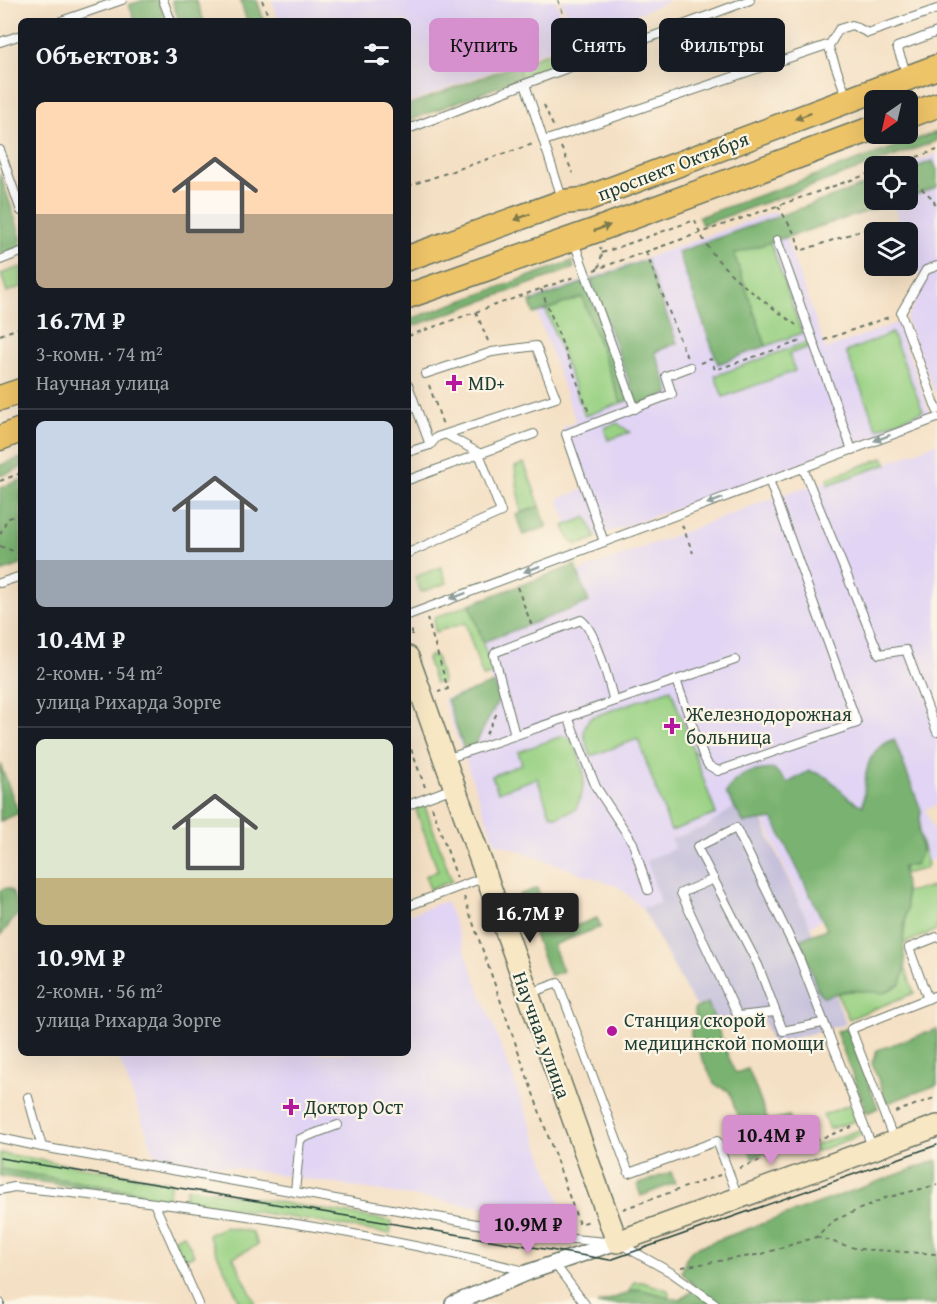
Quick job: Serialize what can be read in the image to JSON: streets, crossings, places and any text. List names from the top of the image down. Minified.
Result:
{"streets":{"main road":["проспект Октября"],"street":["Научная улица"]},"places":{"health":["MD+","Железнодорожная больница","Доктор Ост"],"other":["Станция скорой медицинской помощи"]},"north":"bottom left","page":{"chip":["Купить","Снять","Фильтры"],"heading":"Объектов: 3","list":[{"name":"16.7M ₽","note":"3-комн. · 74 m² · Научная улица"},{"name":"10.4M ₽","note":"2-комн. · 54 m² · улица Рихарда Зорге"},{"name":"10.9M ₽","note":"2-комн. · 56 m² · улица Рихарда Зорге"}],"price":["16.7M ₽","10.4M ₽","10.9M ₽"]}}
